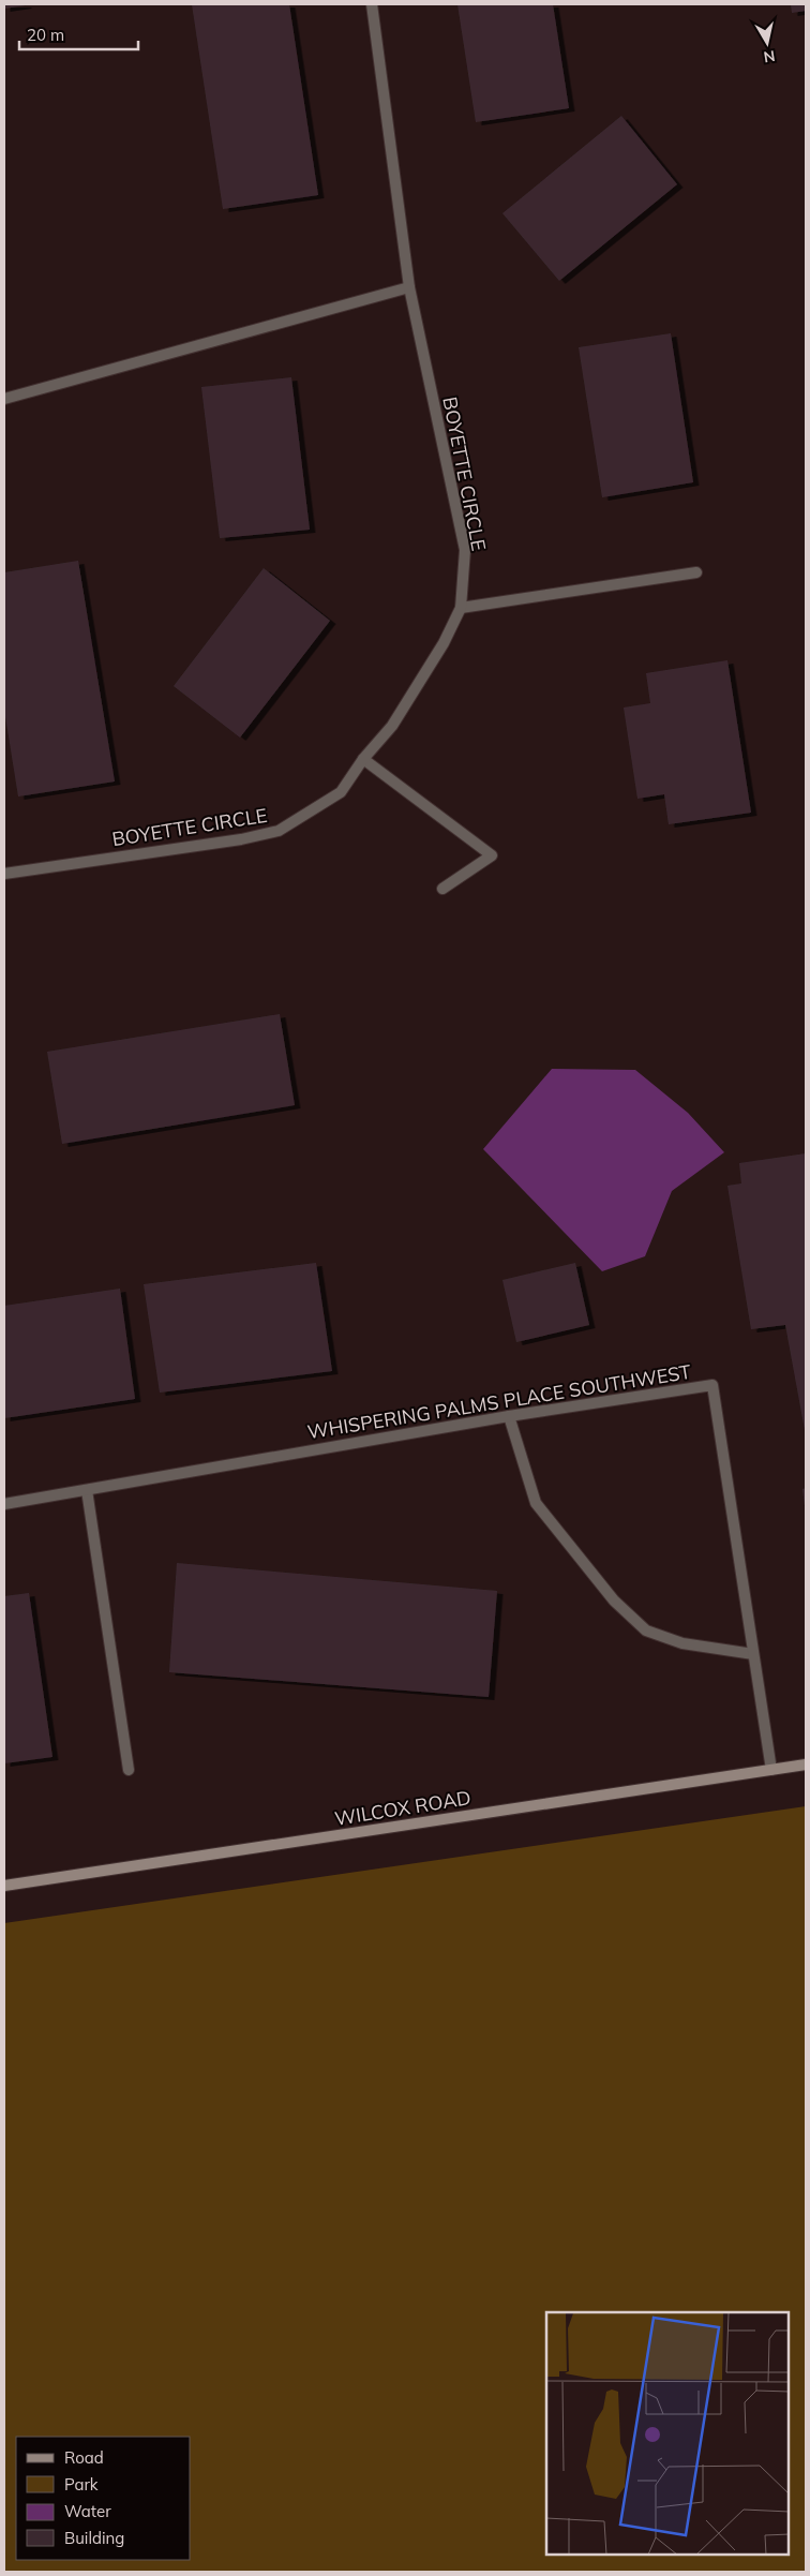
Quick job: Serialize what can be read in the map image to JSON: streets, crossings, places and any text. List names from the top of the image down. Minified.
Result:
{"streets":{"street":["BOYETTE CIRCLE","WHISPERING PALMS PLACE SOUTHWEST","WILCOX ROAD"]},"crossings":[["WHISPERING PALMS PLACE SOUTHWEST","WILCOX ROAD"]],"legend":["Road","Park","Water","Building"],"scale_bar":"20 m","north":"bottom"}
